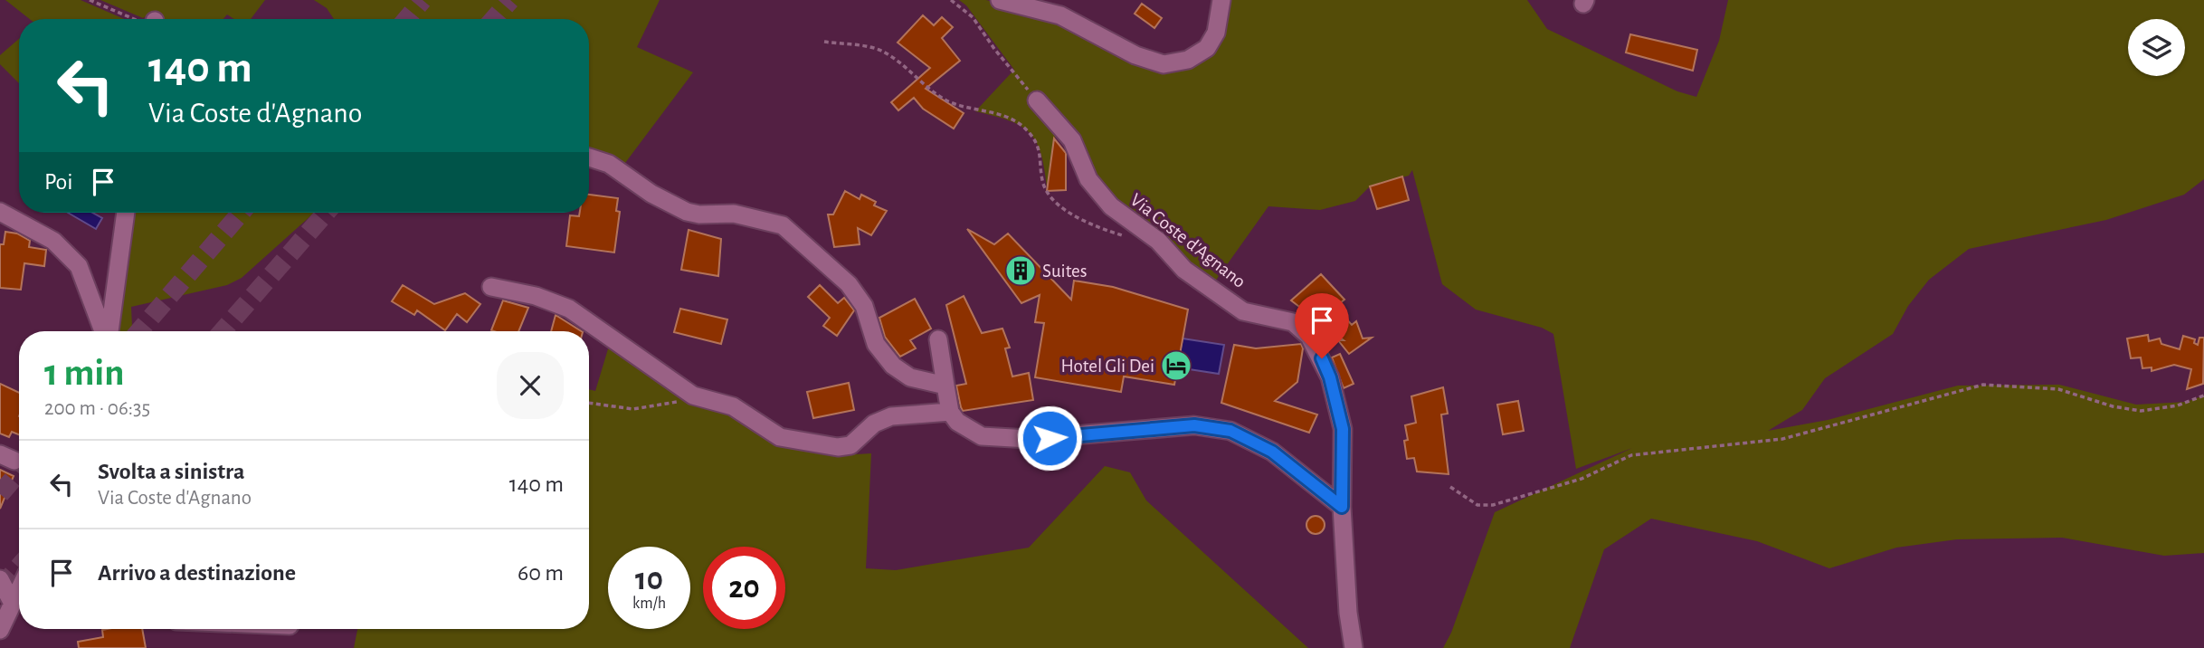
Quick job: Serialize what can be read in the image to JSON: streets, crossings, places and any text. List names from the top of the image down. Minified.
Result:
{"streets":{"street":["Via Coste d'Agnano"]},"places":{"building":["Suites"],"hotel":["Hotel Gli Dei"]},"page":{"turn":["140 m","Via Coste d'Agnano"],"then":"Poi","heading":["1 min","200 m · 06:35"],"list":[{"name":"Svolta a sinistra","note":"Via Coste d'Agnano","value":"140 m"},{"name":"Arrivo a destinazione","value":"60 m"}],"speed":"10 km/h","limit":"20"}}
